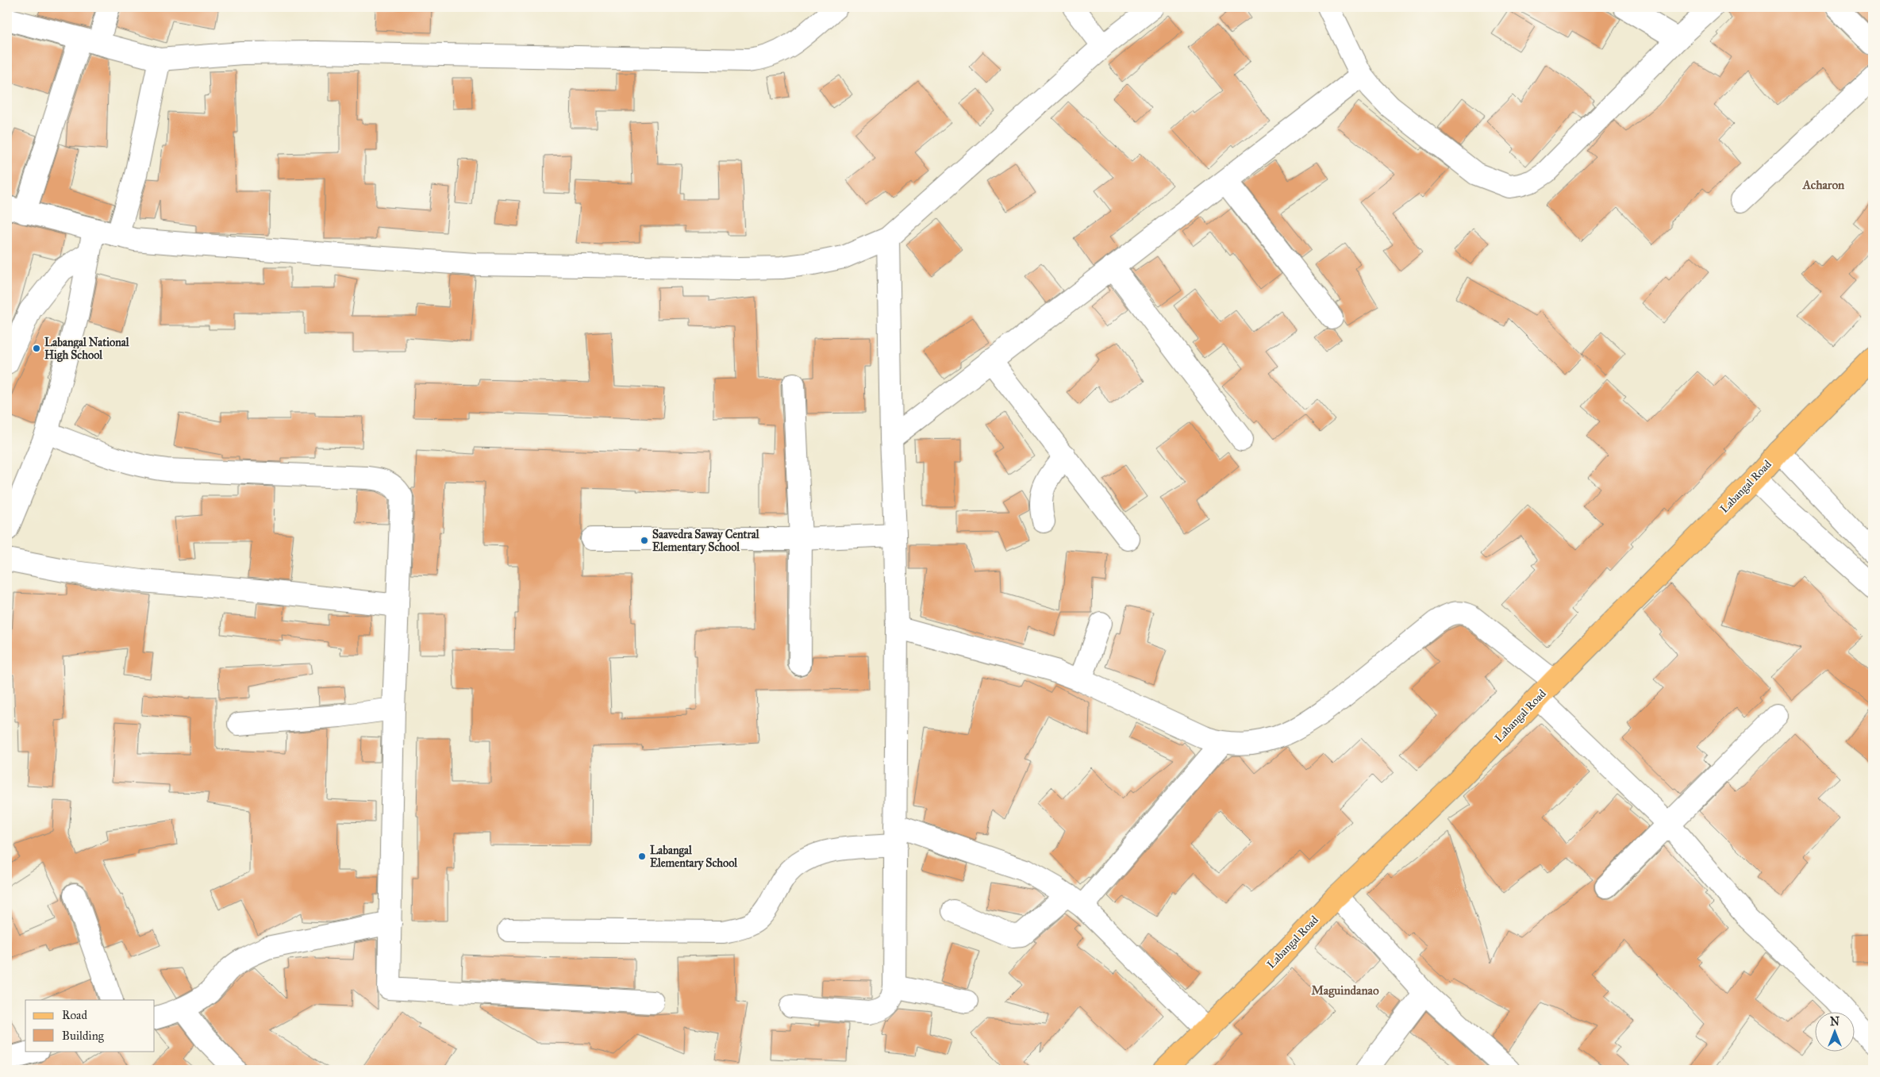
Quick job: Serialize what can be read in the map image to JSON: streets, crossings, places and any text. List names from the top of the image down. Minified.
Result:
{"streets":{"main road":["Labangal Road"]},"districts":["Acharon","Maguindanao"],"places":["Labangal National High School","Saavedra Saway Central Elementary School","Labangal Elementary School"],"legend":["Road","Building"],"north":"top"}
